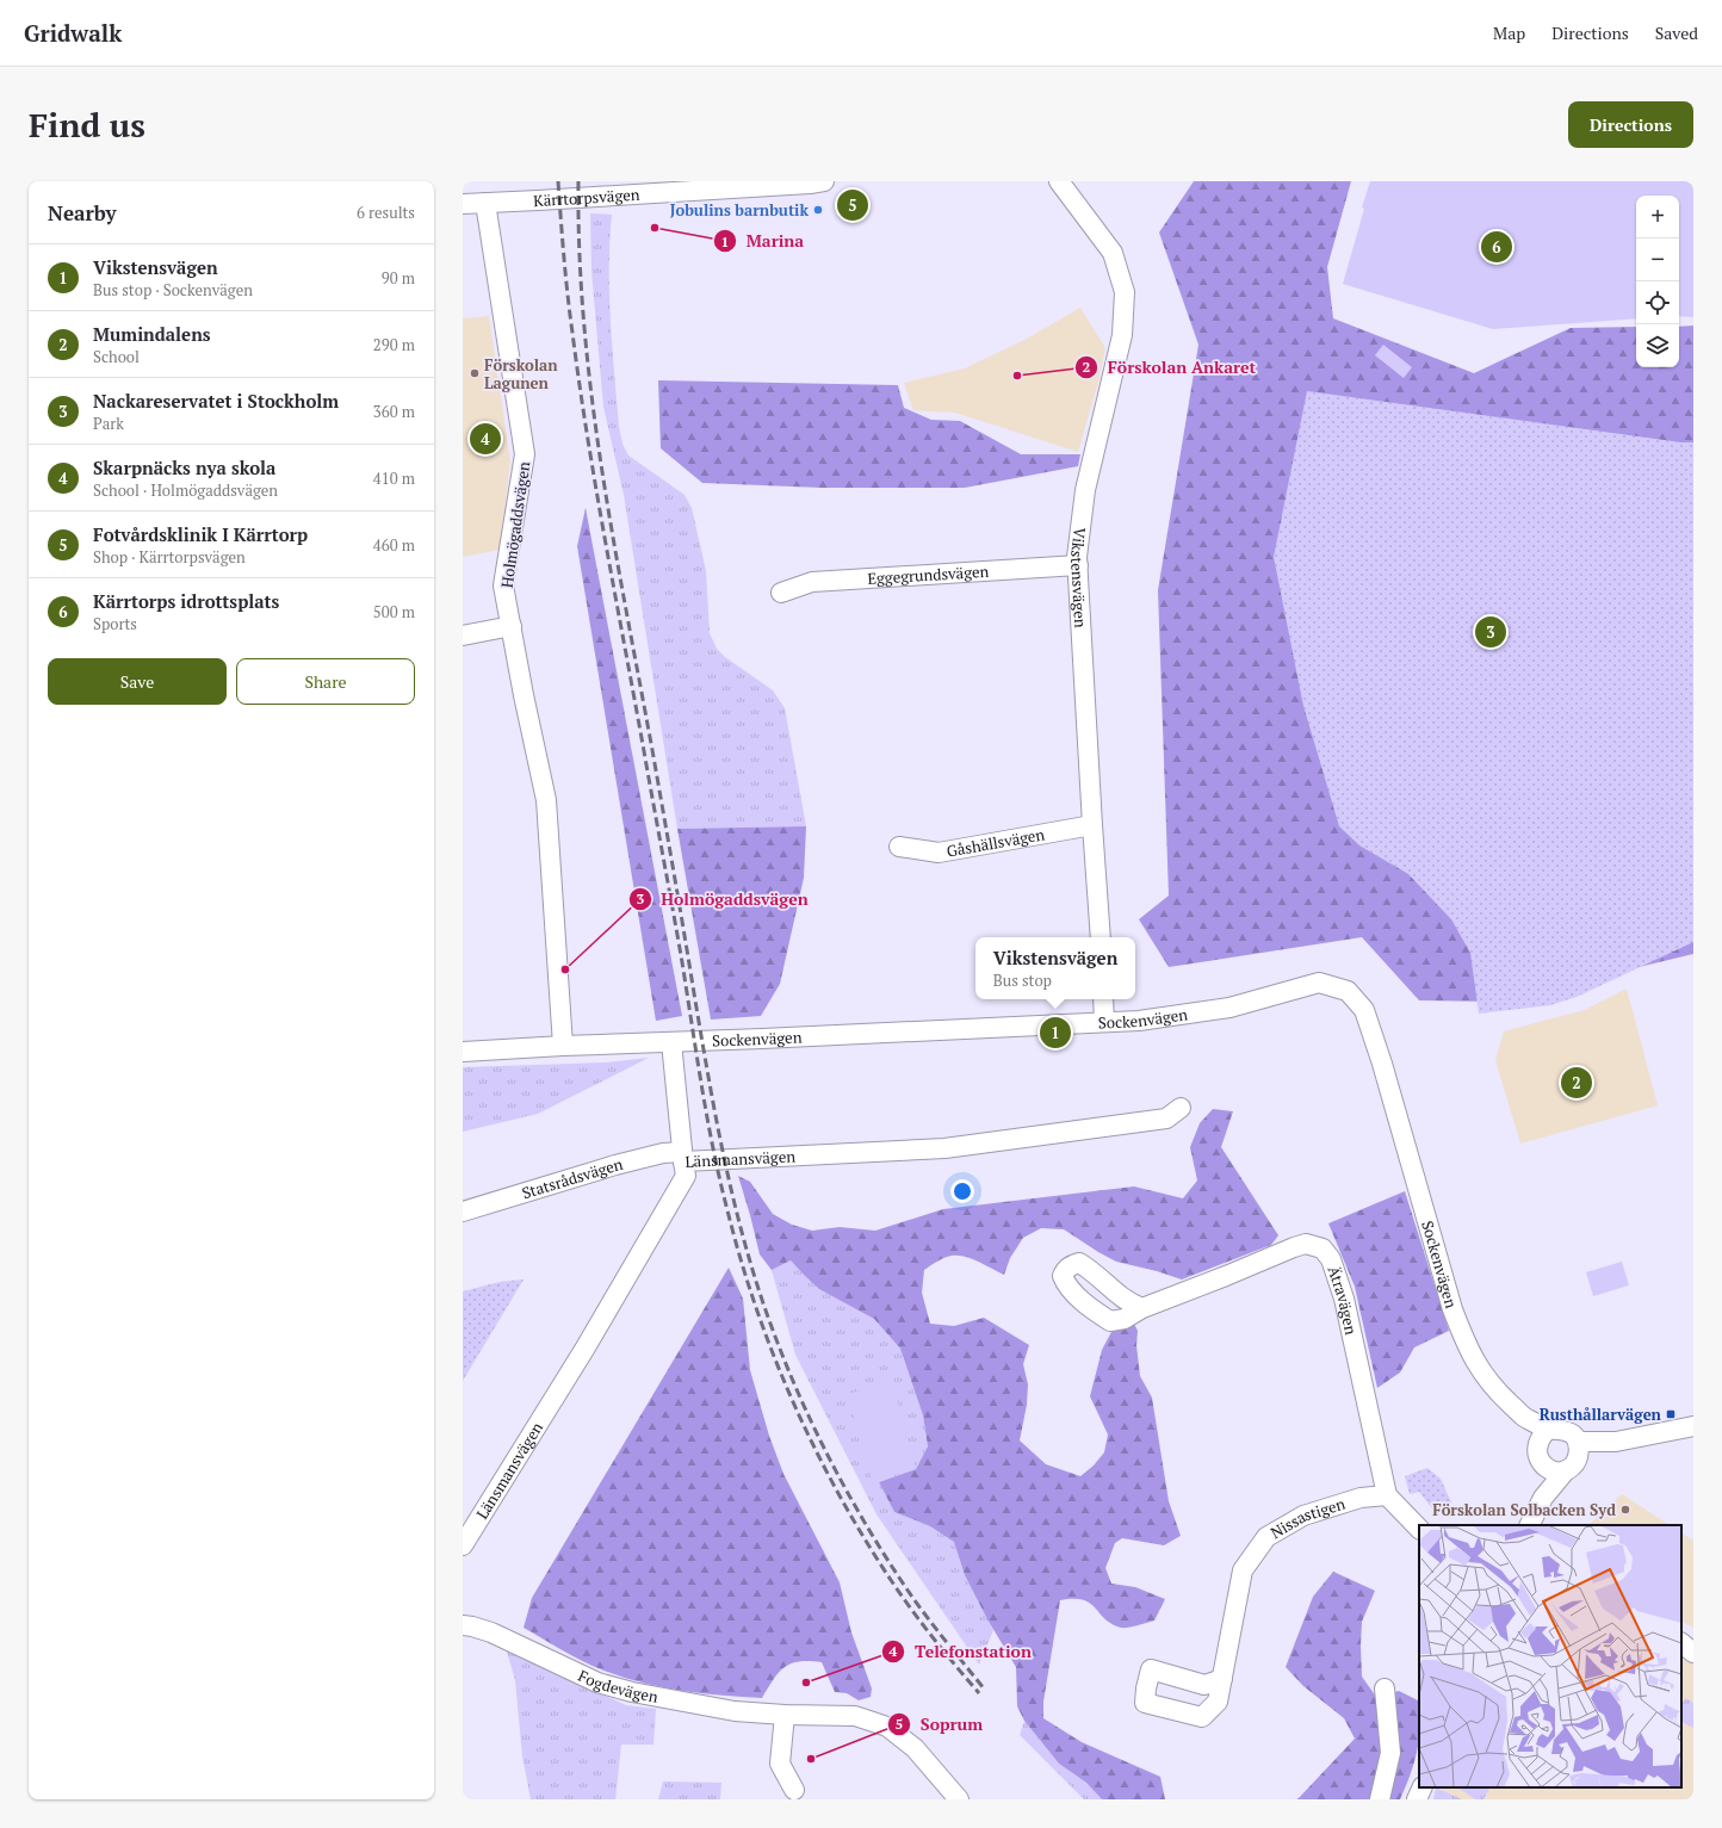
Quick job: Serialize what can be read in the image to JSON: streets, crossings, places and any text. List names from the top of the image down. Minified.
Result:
{"streets":{"street":["Kärrtorpsvägen","Holmögaddsvägen","Eggegrundsvägen","Vikstensvägen","Gåshällsvägen","Sockenvägen","Länsmansvägen","Statsrådsvägen","Ätravägen","Nissastigen","Fogdevägen"]},"crossings":[["Kärrtorpsvägen","Holmögaddsvägen"],["Holmögaddsvägen","Sockenvägen"],["Eggegrundsvägen","Vikstensvägen"],["Vikstensvägen","Gåshällsvägen"],["Länsmansvägen","Statsrådsvägen"],["Ätravägen","Nissastigen"]],"places":{"other":["Jobulins barnbutik","Marina","Förskolan Lagunen","Förskolan Ankaret","Holmögaddsvägen","Förskolan Solbacken Syd","Telefonstation","Soprum"],"transit":["Rusthållarvägen"]},"page":{"header":"Gridwalk","nav":["Map","Directions","Saved"],"buttons":["Directions",["Save","Share"]],"title":"Find us","heading":["Nearby","6 results"],"pins":["5","6","4","3","1","2"],"map_buttons":["+","−"],"list":[{"mark":"1","name":"Vikstensvägen","note":"Bus stop · Sockenvägen","value":"90 m"},{"mark":"2","name":"Mumindalens","note":"School","value":"290 m"},{"mark":"3","name":"Nackareservatet i Stockholm","note":"Park","value":"360 m"},{"mark":"4","name":"Skarpnäcks nya skola","note":"School · Holmögaddsvägen","value":"410 m"},{"mark":"5","name":"Fotvårdsklinik I Kärrtorp","note":"Shop · Kärrtorpsvägen","value":"460 m"},{"mark":"6","name":"Kärrtorps idrottsplats","note":"Sports","value":"500 m"}],"popup":["Vikstensvägen","Bus stop"]}}
